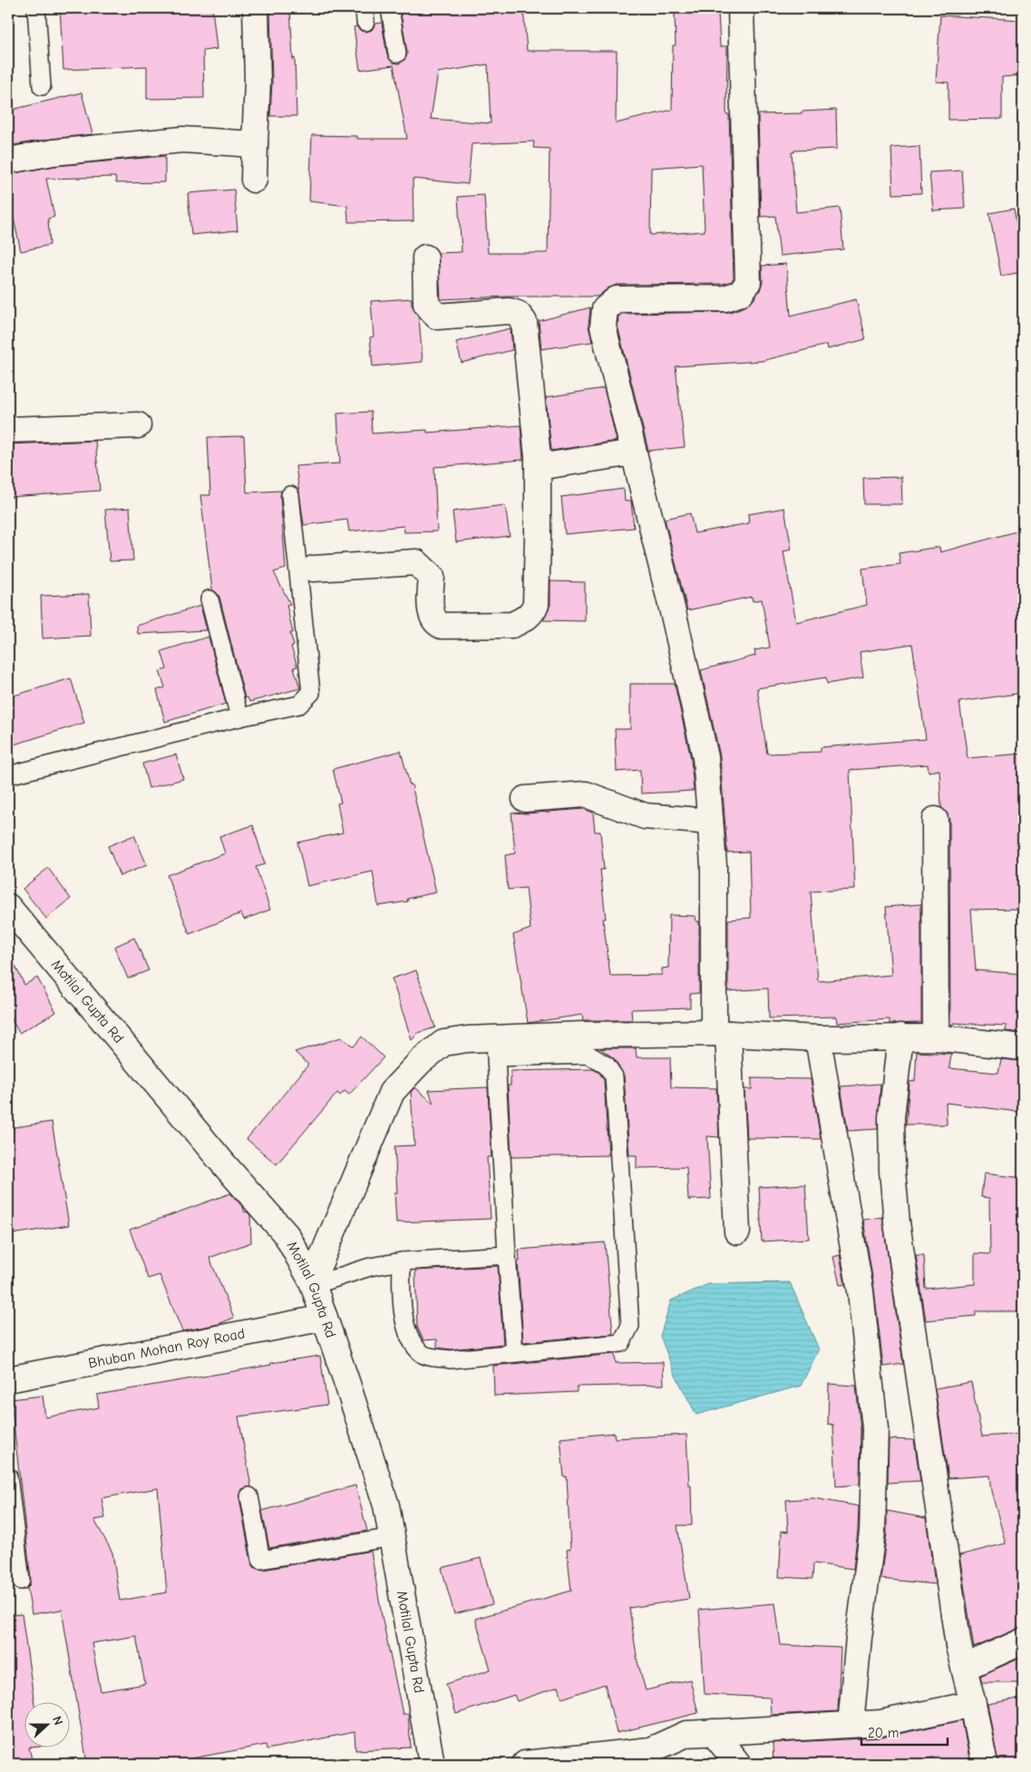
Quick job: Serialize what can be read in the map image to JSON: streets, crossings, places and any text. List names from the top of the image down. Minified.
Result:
{"streets":{"street":["Motilal Gupta Rd","Bhuban Mohan Roy Road"]},"crossings":[["Motilal Gupta Rd","Bhuban Mohan Roy Road"]],"scale_bar":"20 m","north":"right"}
